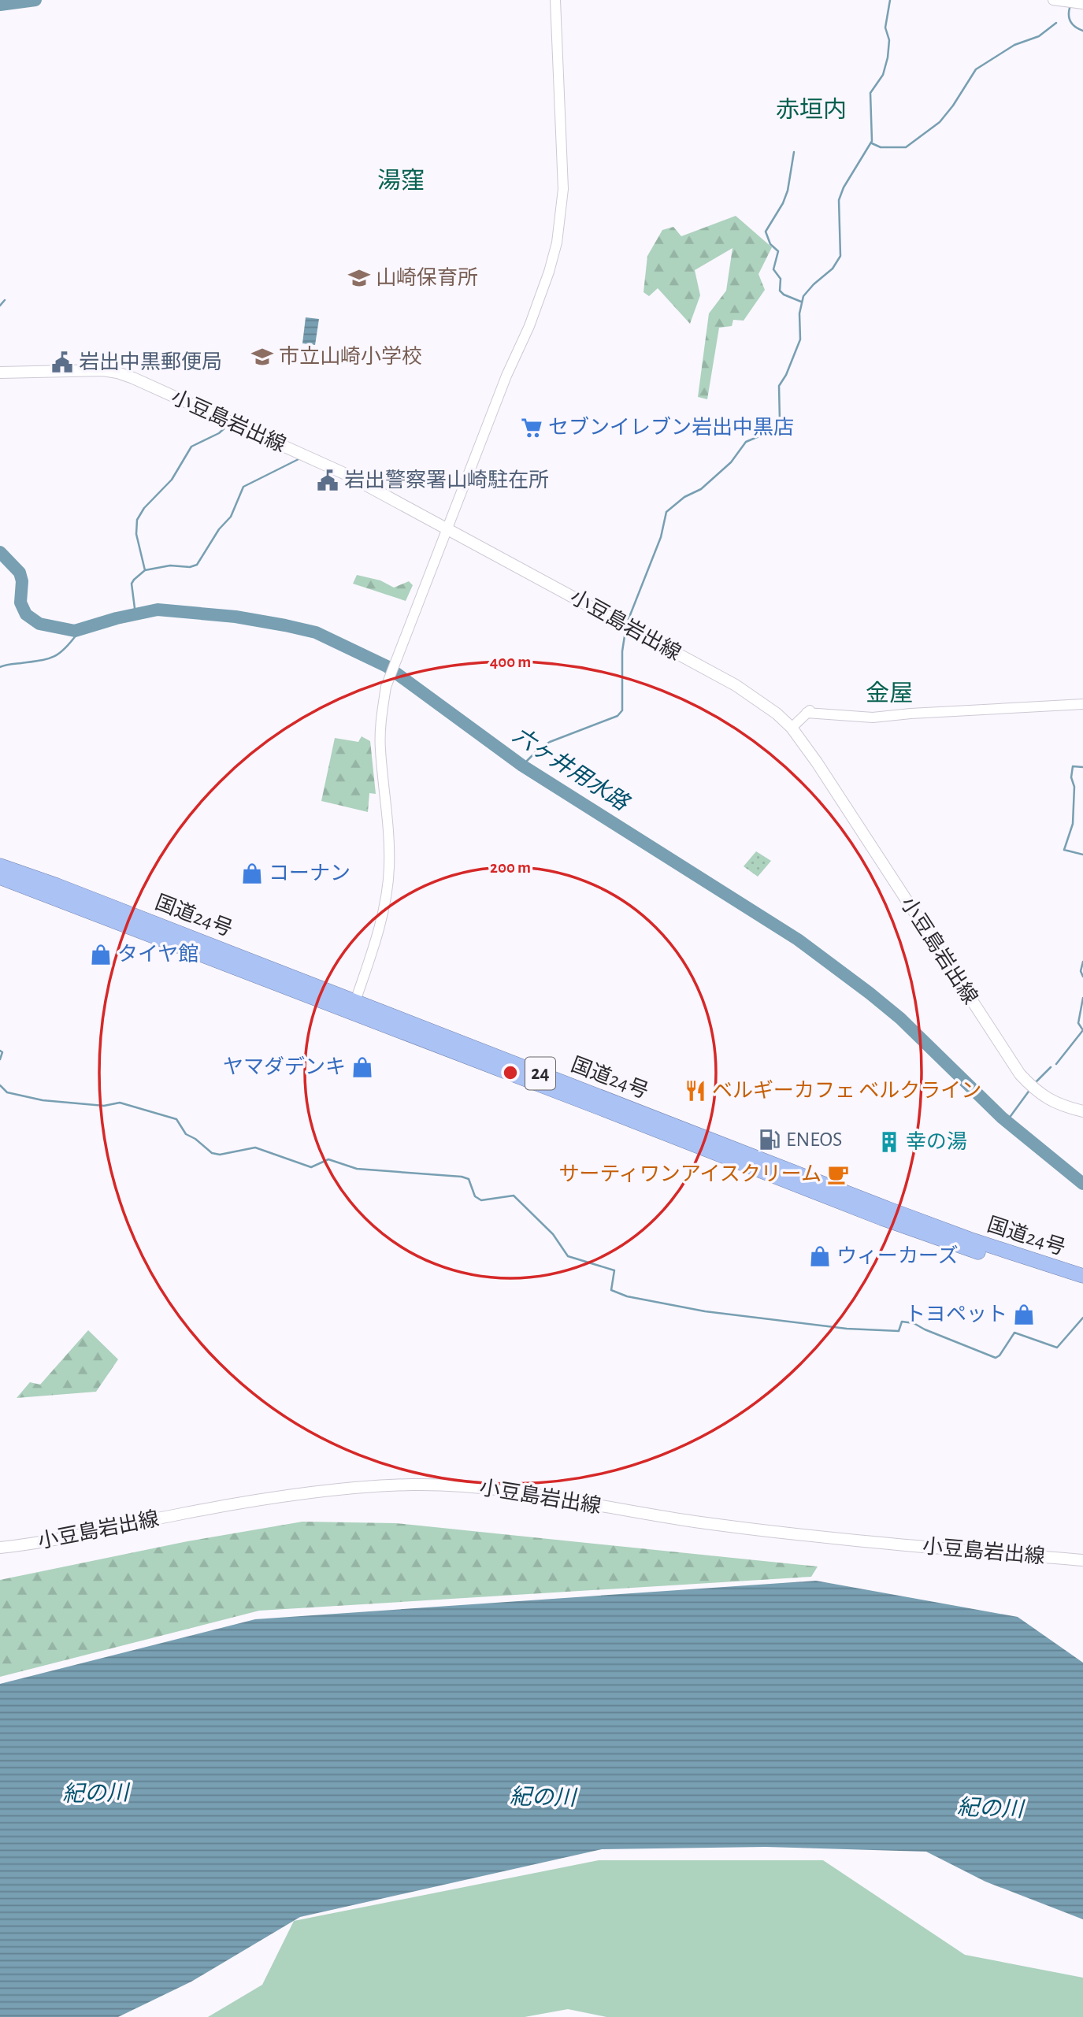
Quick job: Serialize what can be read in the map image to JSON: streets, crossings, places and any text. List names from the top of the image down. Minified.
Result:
{"streets":{"highway":["国道24号","24"],"main road":["小豆島岩出線"]},"districts":["赤垣内","湯窪","金屋"],"water":["六ヶ井用水路","紀の川"],"places":{"school or university":["山崎保育所","市立山崎小学校"],"public building":["岩出中黒郵便局","岩出警察署山崎駐在所"],"supermarket":["セブンイレブン岩出中黒店"],"shop":["コーナン","タイヤ館","ヤマダデンキ","ウィーカーズ","トヨペット"],"restaurant":["ベルギーカフェ ベルクライン"],"fuel station":["ENEOS"],"building":["幸の湯"],"cafe":["サーティワンアイスクリーム"]},"rings":["400 m","200 m"]}
